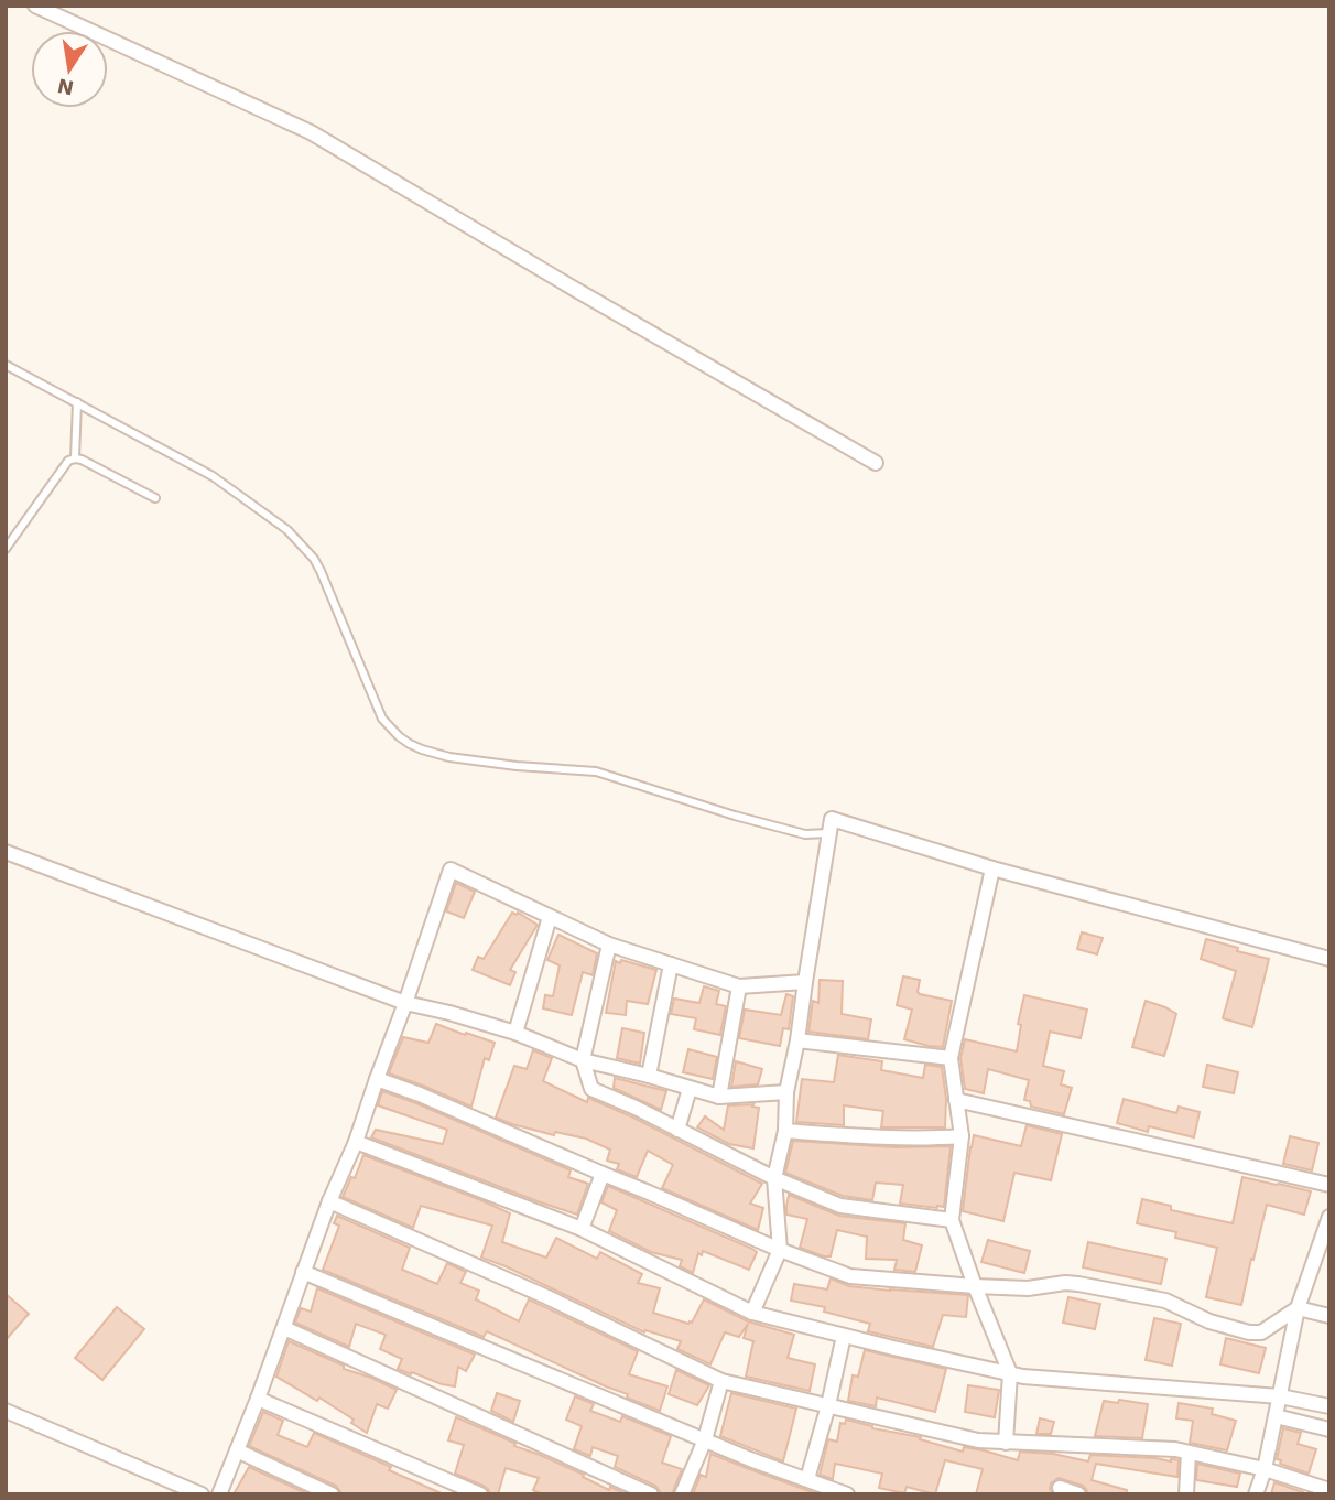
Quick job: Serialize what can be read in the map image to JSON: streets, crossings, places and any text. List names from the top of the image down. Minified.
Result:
{"north":"bottom"}
